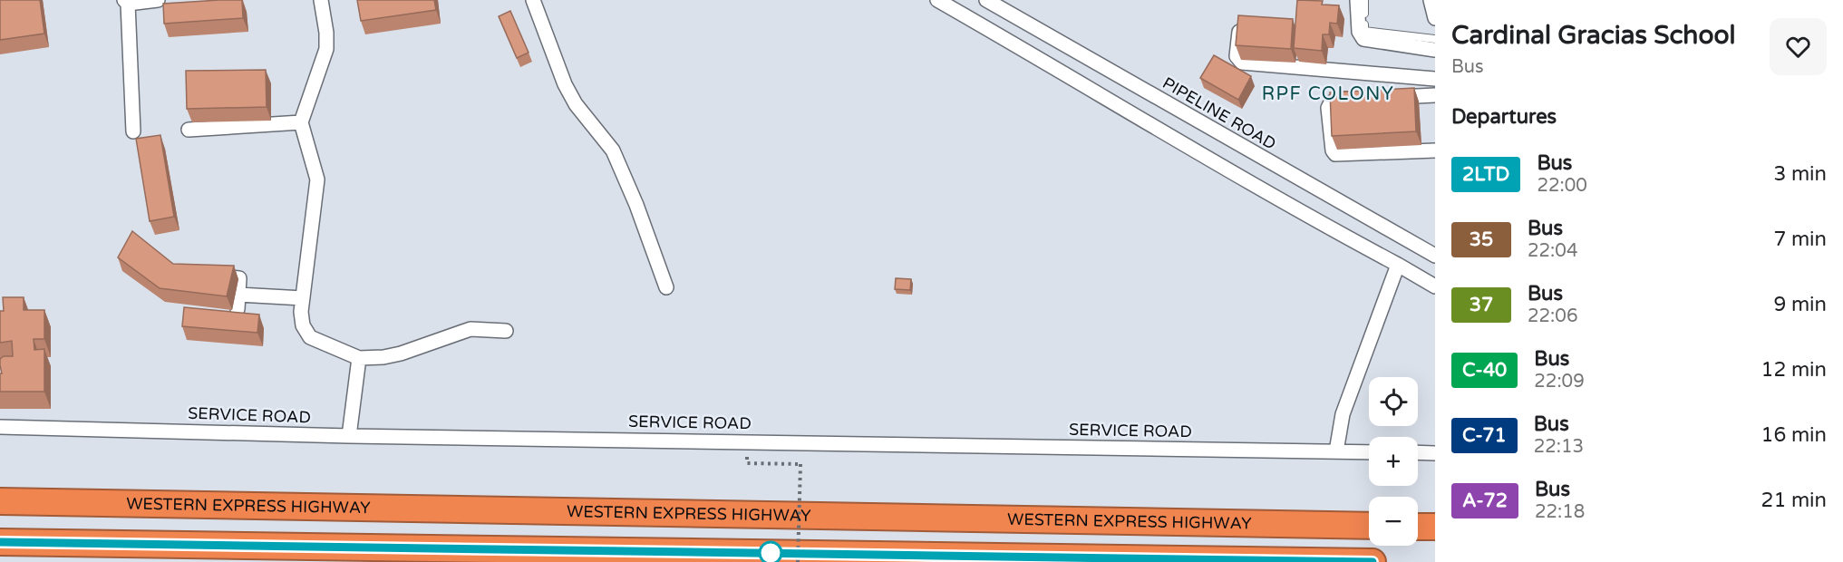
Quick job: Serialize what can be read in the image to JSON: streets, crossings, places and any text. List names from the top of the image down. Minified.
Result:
{"streets":{"highway":["WESTERN EXPRESS HIGHWAY"],"street":["PIPELINE ROAD","SERVICE ROAD"]},"districts":["RPF COLONY"],"lines":["bus line 2LTD"],"page":{"heading":[["Cardinal Gracias School","Bus"],"Departures"],"list":[{"mark":"2LTD","name":"Bus","note":"22:00","value":"3 min"},{"mark":"35","name":"Bus","note":"22:04","value":"7 min"},{"mark":"37","name":"Bus","note":"22:06","value":"9 min"},{"mark":"C-40","name":"Bus","note":"22:09","value":"12 min"},{"mark":"C-71","name":"Bus","note":"22:13","value":"16 min"},{"mark":"A-72","name":"Bus","note":"22:18","value":"21 min"}],"map_buttons":["+","−"]}}
